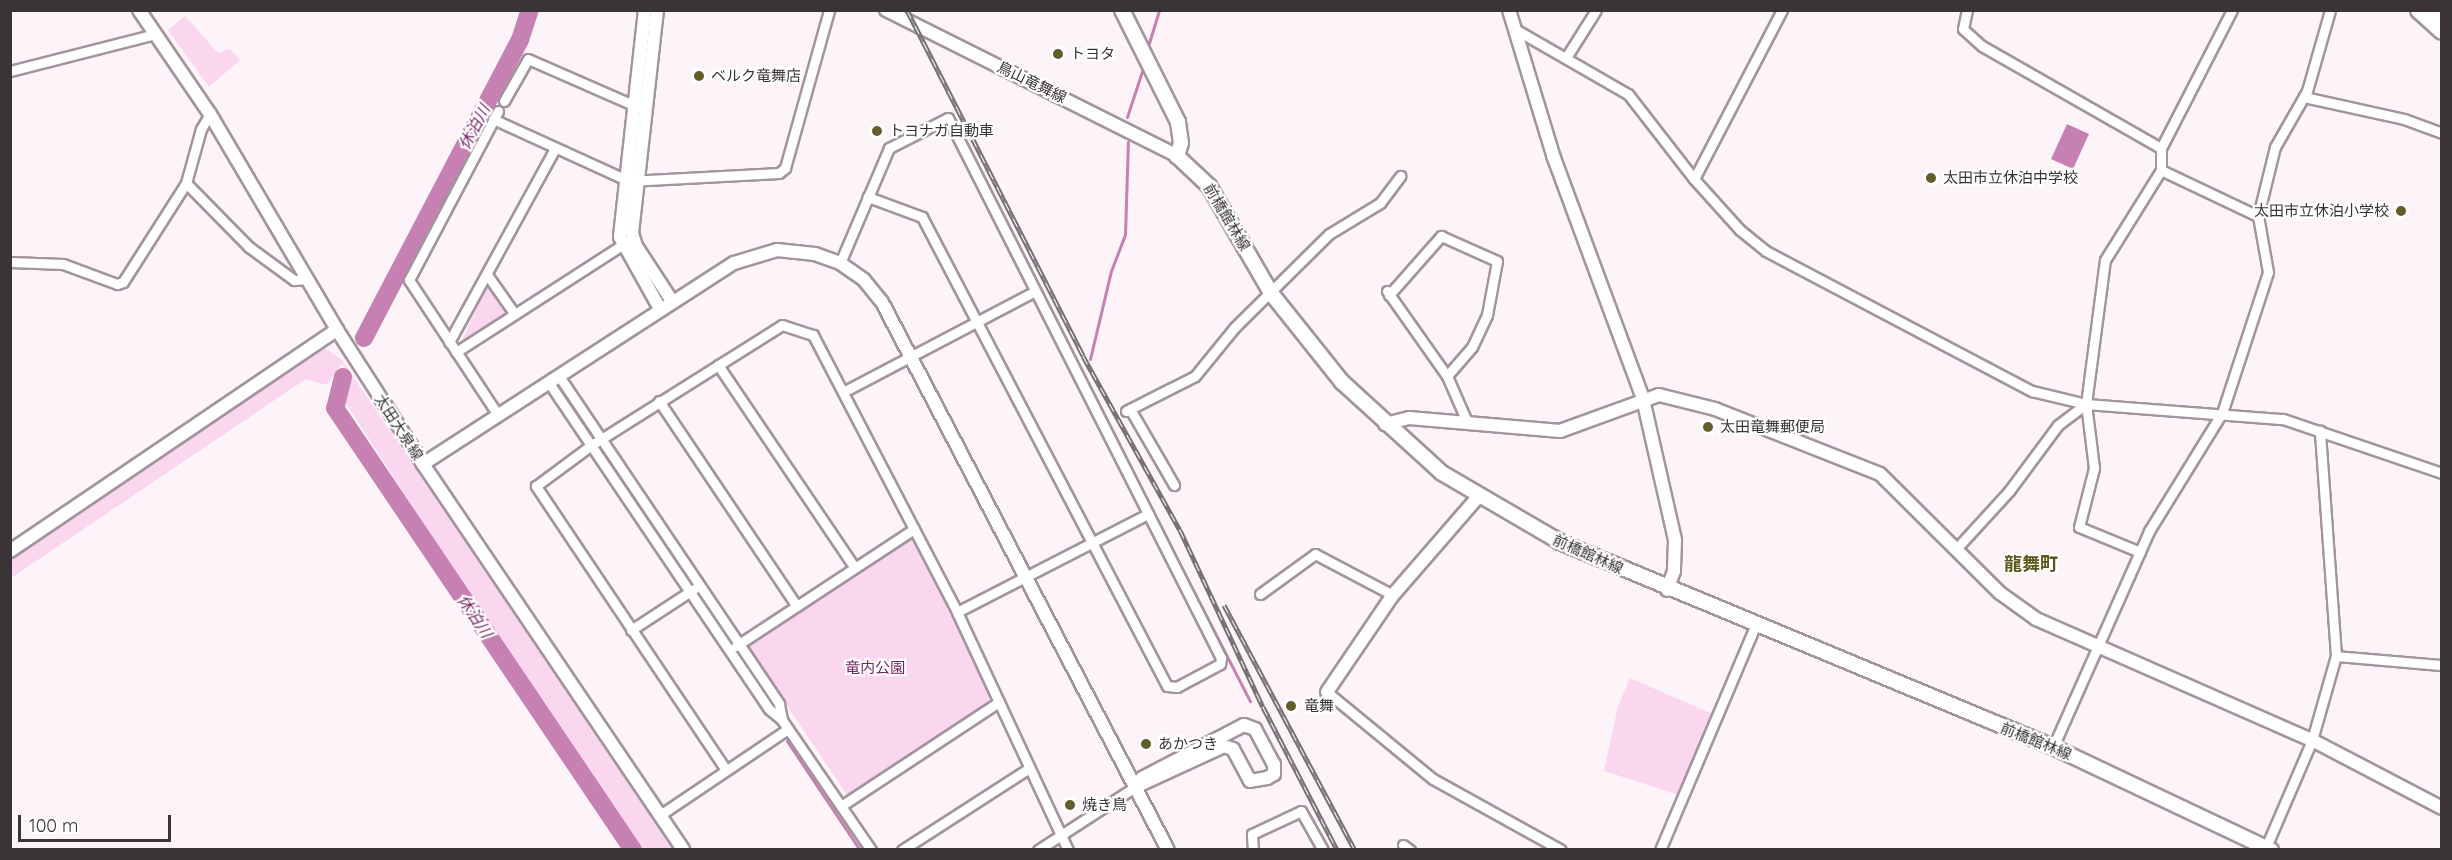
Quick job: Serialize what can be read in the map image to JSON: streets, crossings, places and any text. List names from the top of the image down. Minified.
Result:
{"streets":{"main road":["前橋館林線"],"street":["鳥山竜舞線","太田大泉線"]},"crossings":[["鳥山竜舞線","前橋館林線"]],"districts":["龍舞町"],"water":["休泊川"],"parks":["竜内公園"],"places":["トヨタ","ベルク竜舞店","トヨナガ自動車","太田市立休泊中学校","太田市立休泊小学校","太田竜舞郵便局","竜舞","あかつき","焼き鳥"],"scale_bar":"100 m"}
